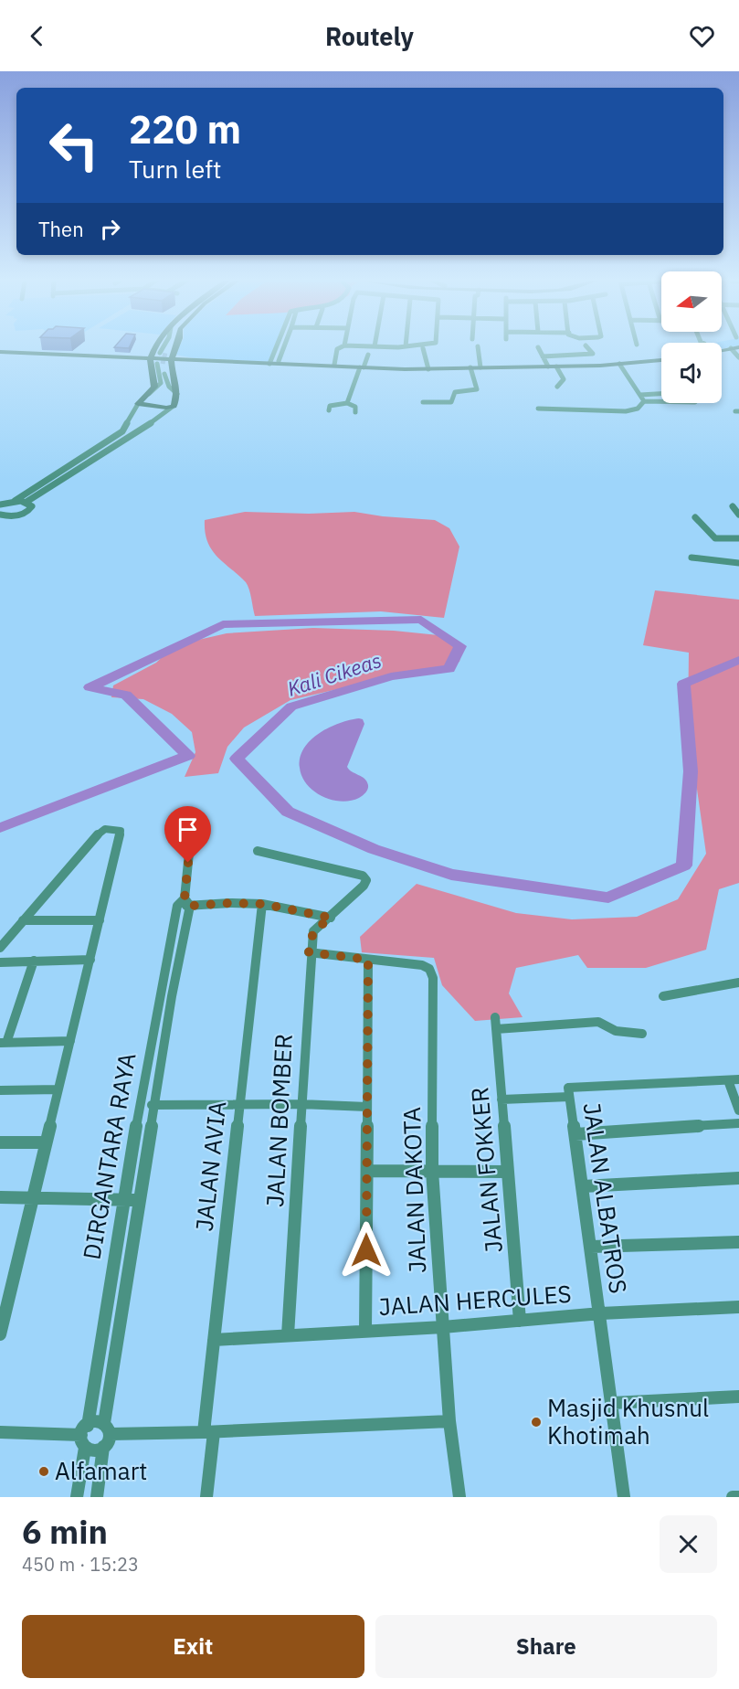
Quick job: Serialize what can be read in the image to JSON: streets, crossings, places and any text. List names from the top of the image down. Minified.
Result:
{"streets":{"street":["JALAN BOMBER","DIRGANTARA RAYA","JALAN AVIA","JALAN FOKKER","JALAN DAKOTA","JALAN ALBATROS","JALAN HERCULES"]},"crossings":[["JALAN BOMBER","JALAN HERCULES"],["JALAN AVIA","JALAN HERCULES"],["JALAN FOKKER","JALAN HERCULES"],["JALAN DAKOTA","JALAN HERCULES"],["JALAN ALBATROS","JALAN HERCULES"]],"water":["Kali Cikeas"],"places":["Masjid Khusnul Khotimah","Alfamart"],"north":"left","page":{"header":"Routely","turn":["220 m","Turn left"],"then":"Then","heading":["6 min","450 m · 15:23"],"buttons":["Exit","Share"]}}
